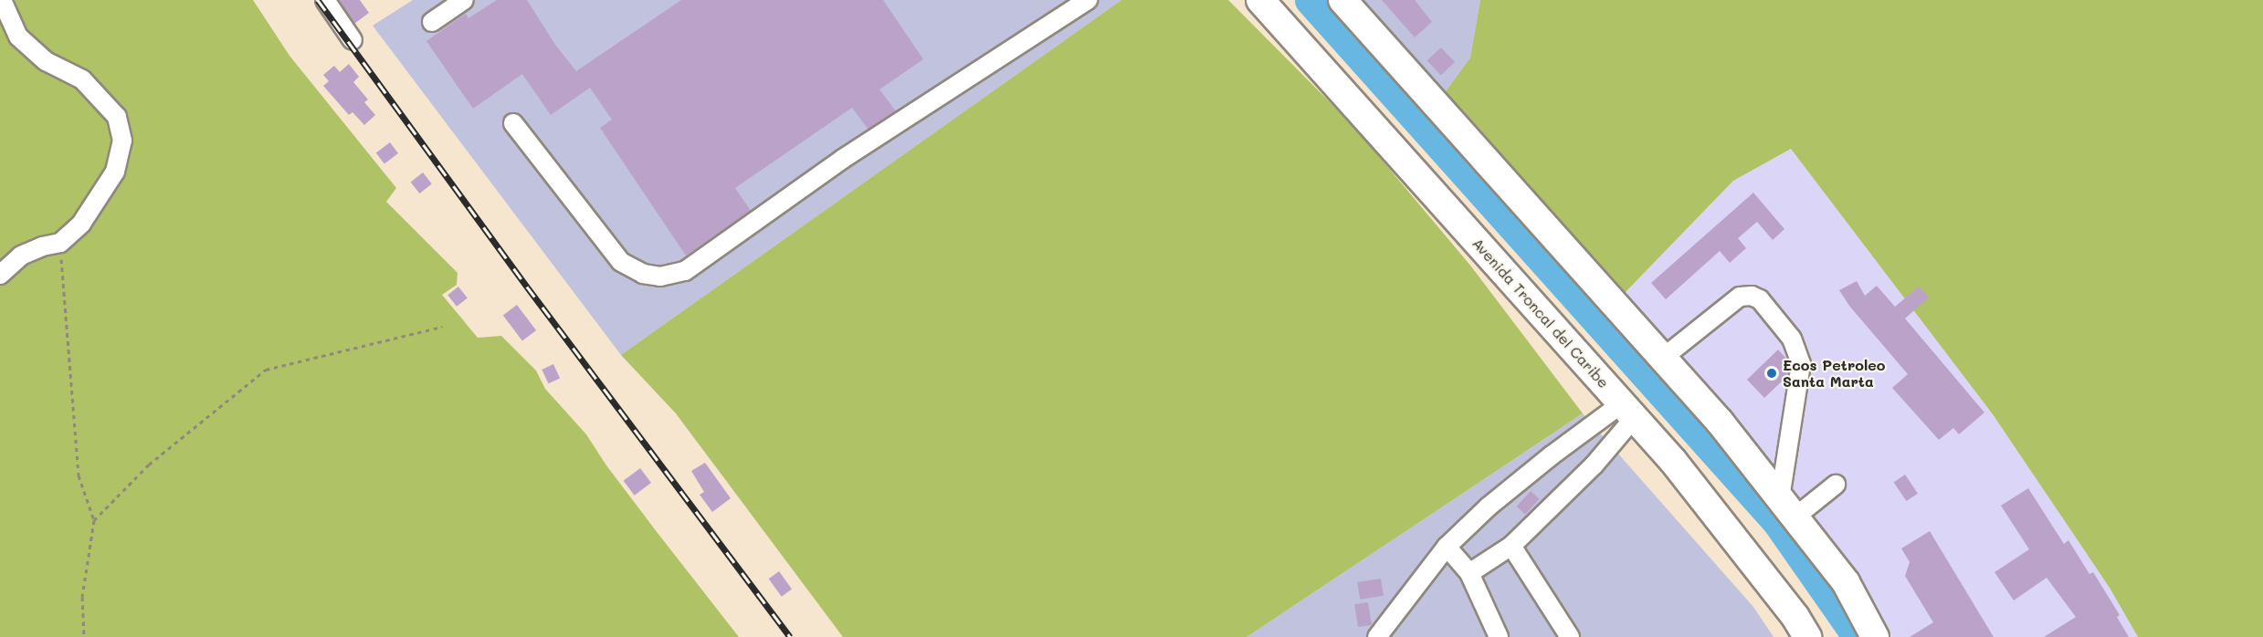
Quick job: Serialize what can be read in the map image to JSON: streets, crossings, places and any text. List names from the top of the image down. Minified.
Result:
{"streets":{"highway":["Avenida Troncal del Caribe"]},"places":["Ecos Petroleo Santa Marta"]}
